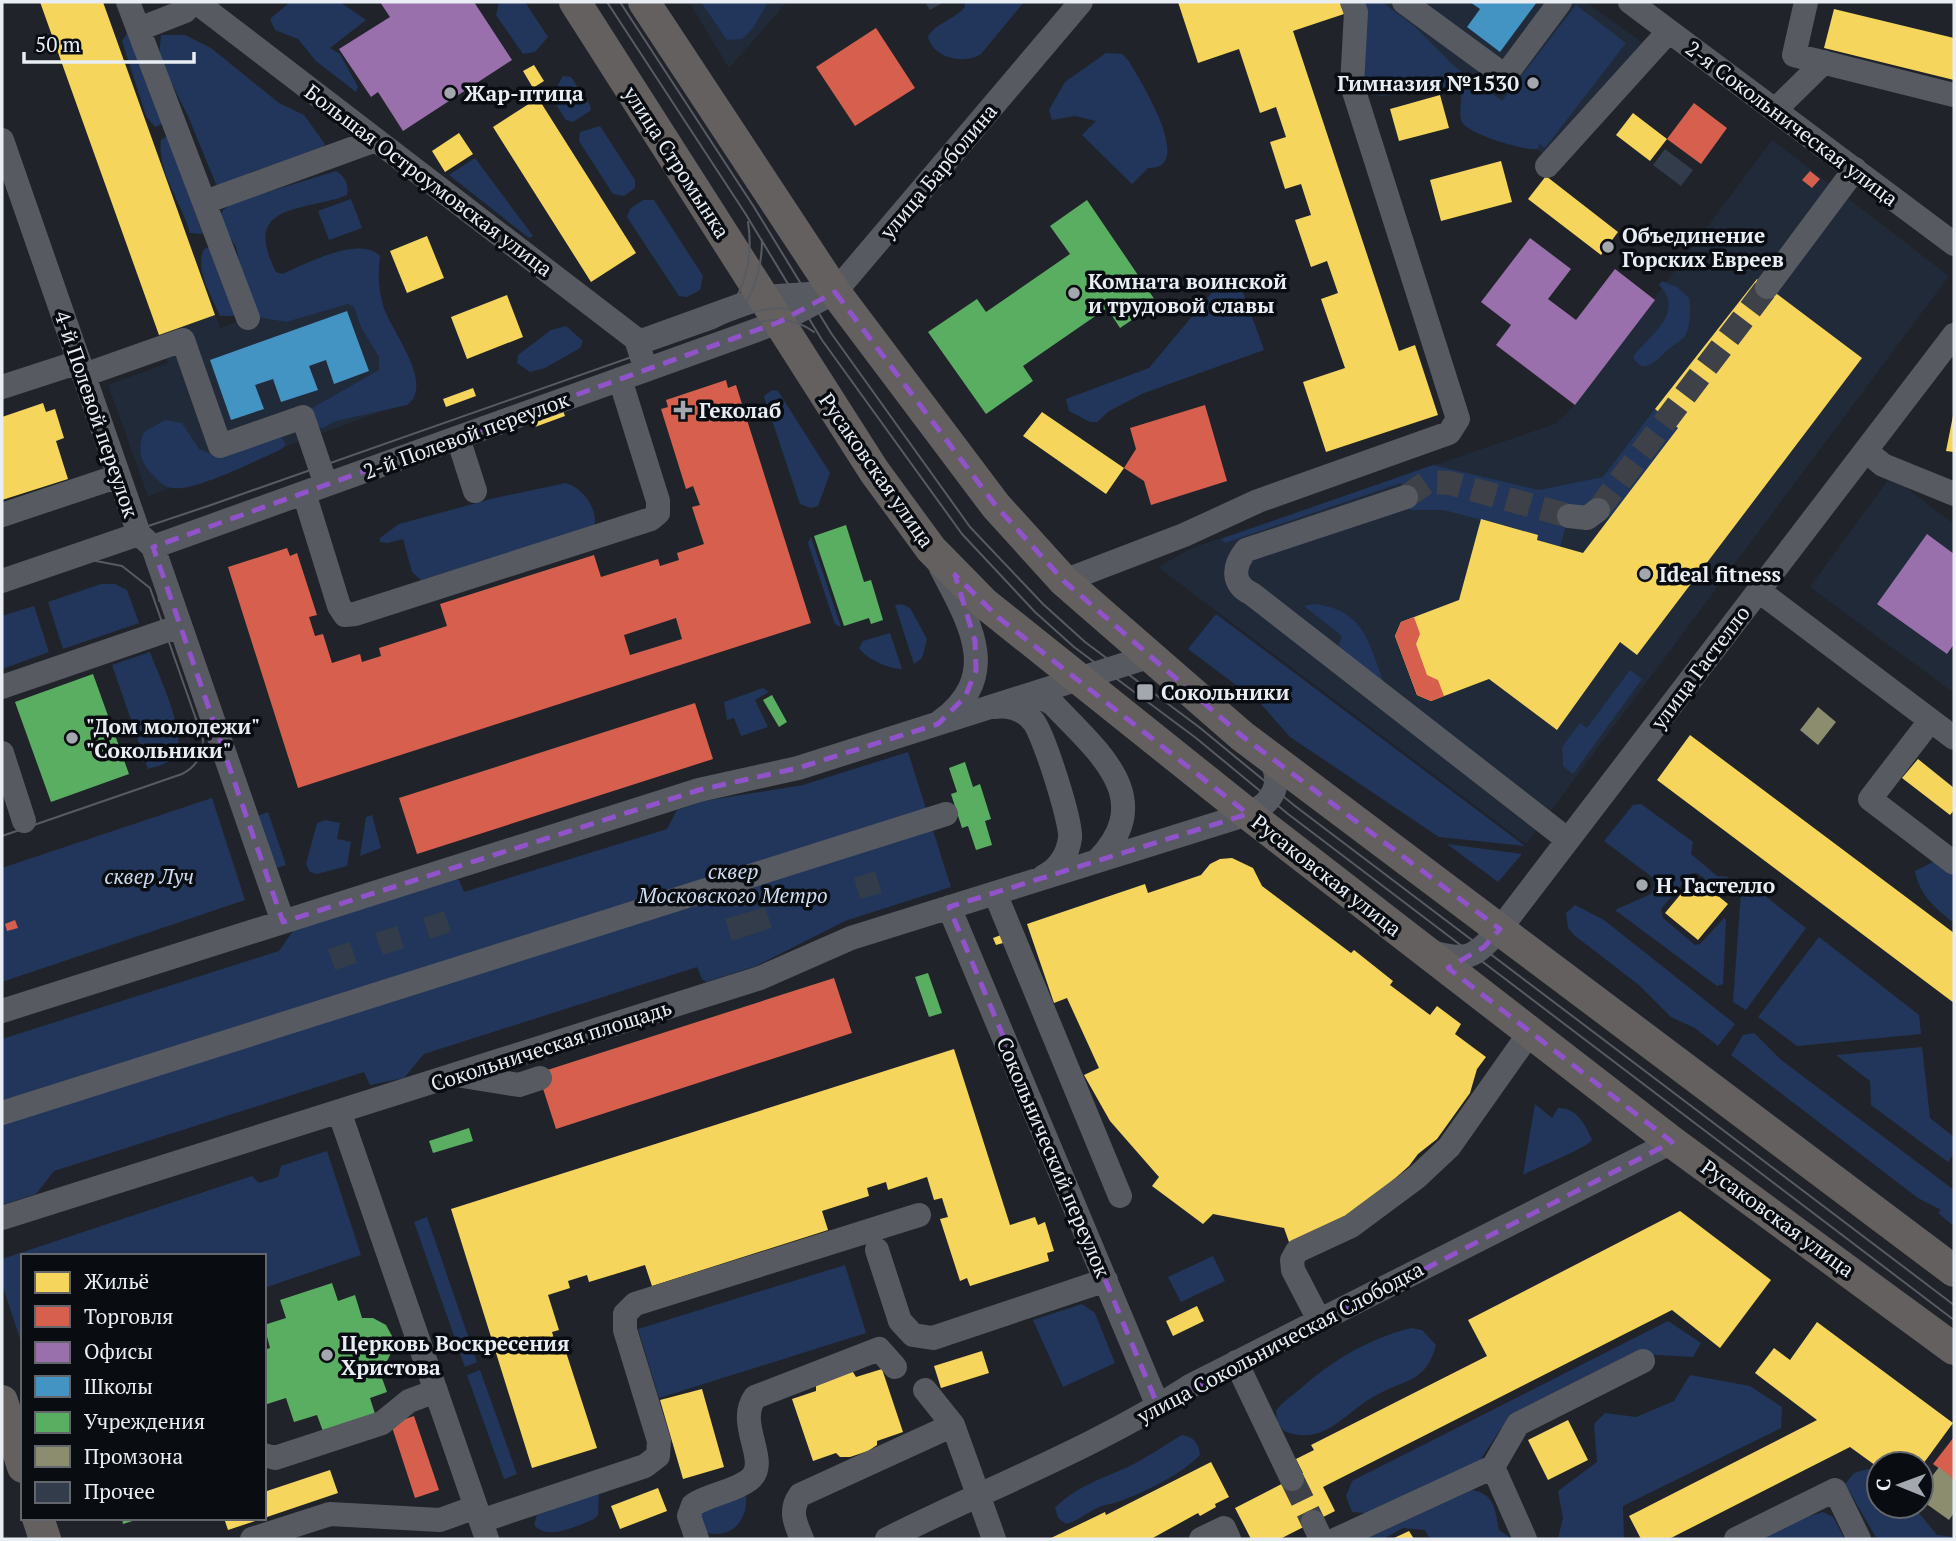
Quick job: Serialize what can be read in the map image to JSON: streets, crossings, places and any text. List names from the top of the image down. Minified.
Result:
{"streets":{"main road":["улица Стромынка","Русаковская улица"],"street":["2-я Сокольническая улица","улица Барболина","Большая Остроумовская улица","4-й Полевой переулок","2-й Полевой переулок","улица Гастелло","Сокольническая площадь","Сокольнический переулок","улица Сокольническая Слободка"]},"crossings":[["улица Стромынка","2-й Полевой переулок"],["улица Стромынка","Русаковская улица"],["4-й Полевой переулок","2-й Полевой переулок"],["2-й Полевой переулок","Русаковская улица"],["Русаковская улица","улица Гастелло"],["Русаковская улица","Сокольническая площадь"],["Русаковская улица","улица Сокольническая Слободка"],["Сокольническая площадь","Сокольнический переулок"],["Сокольнический переулок","улица Сокольническая Слободка"]],"parks":["сквер Московского Метро","сквер Луч"],"places":{"other":["Гимназия №1530","Жар-птица","Объединение Горских Евреев","Комната воинской и трудовой славы","Ideal fitness","\"Дом молодежи\" \"Сокольники\"","Н. Гастелло","Церковь Воскресения Христова"],"health":["Геколаб"],"transit":["Сокольники"]},"legend":["Жильё","Торговля","Офисы","Школы","Учреждения","Промзона","Прочее"],"scale_bar":"50 m","north":"left"}
